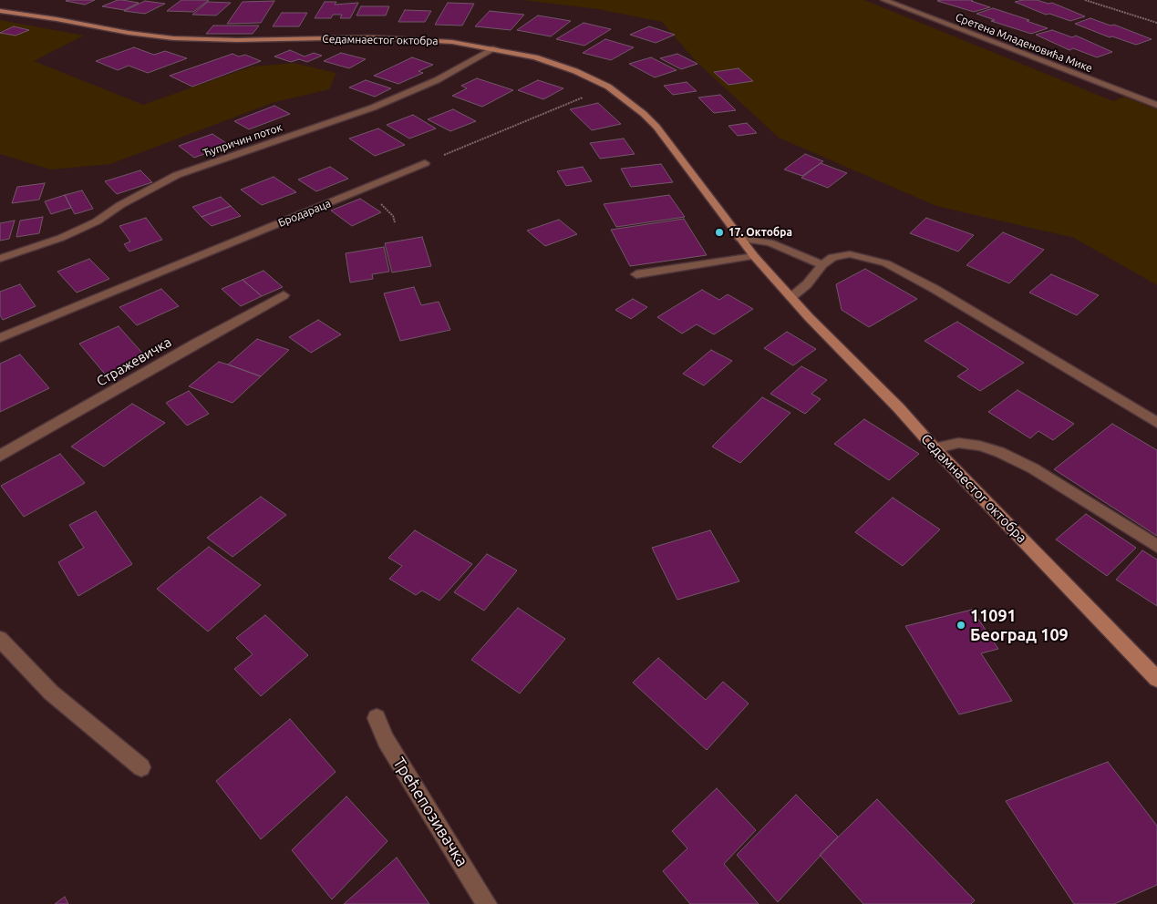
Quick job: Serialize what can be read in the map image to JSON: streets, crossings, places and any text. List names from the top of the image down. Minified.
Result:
{"streets":{"street":["Седамнаестог октобра","Сретена Младеновића Мике","Ћупричин поток","Бродараца","Стражевичка","Трећепозивачка"]},"crossings":[["Седамнаестог октобра","Ћупричин поток"]],"places":["17. Октобра","11091 Београд 109"]}
